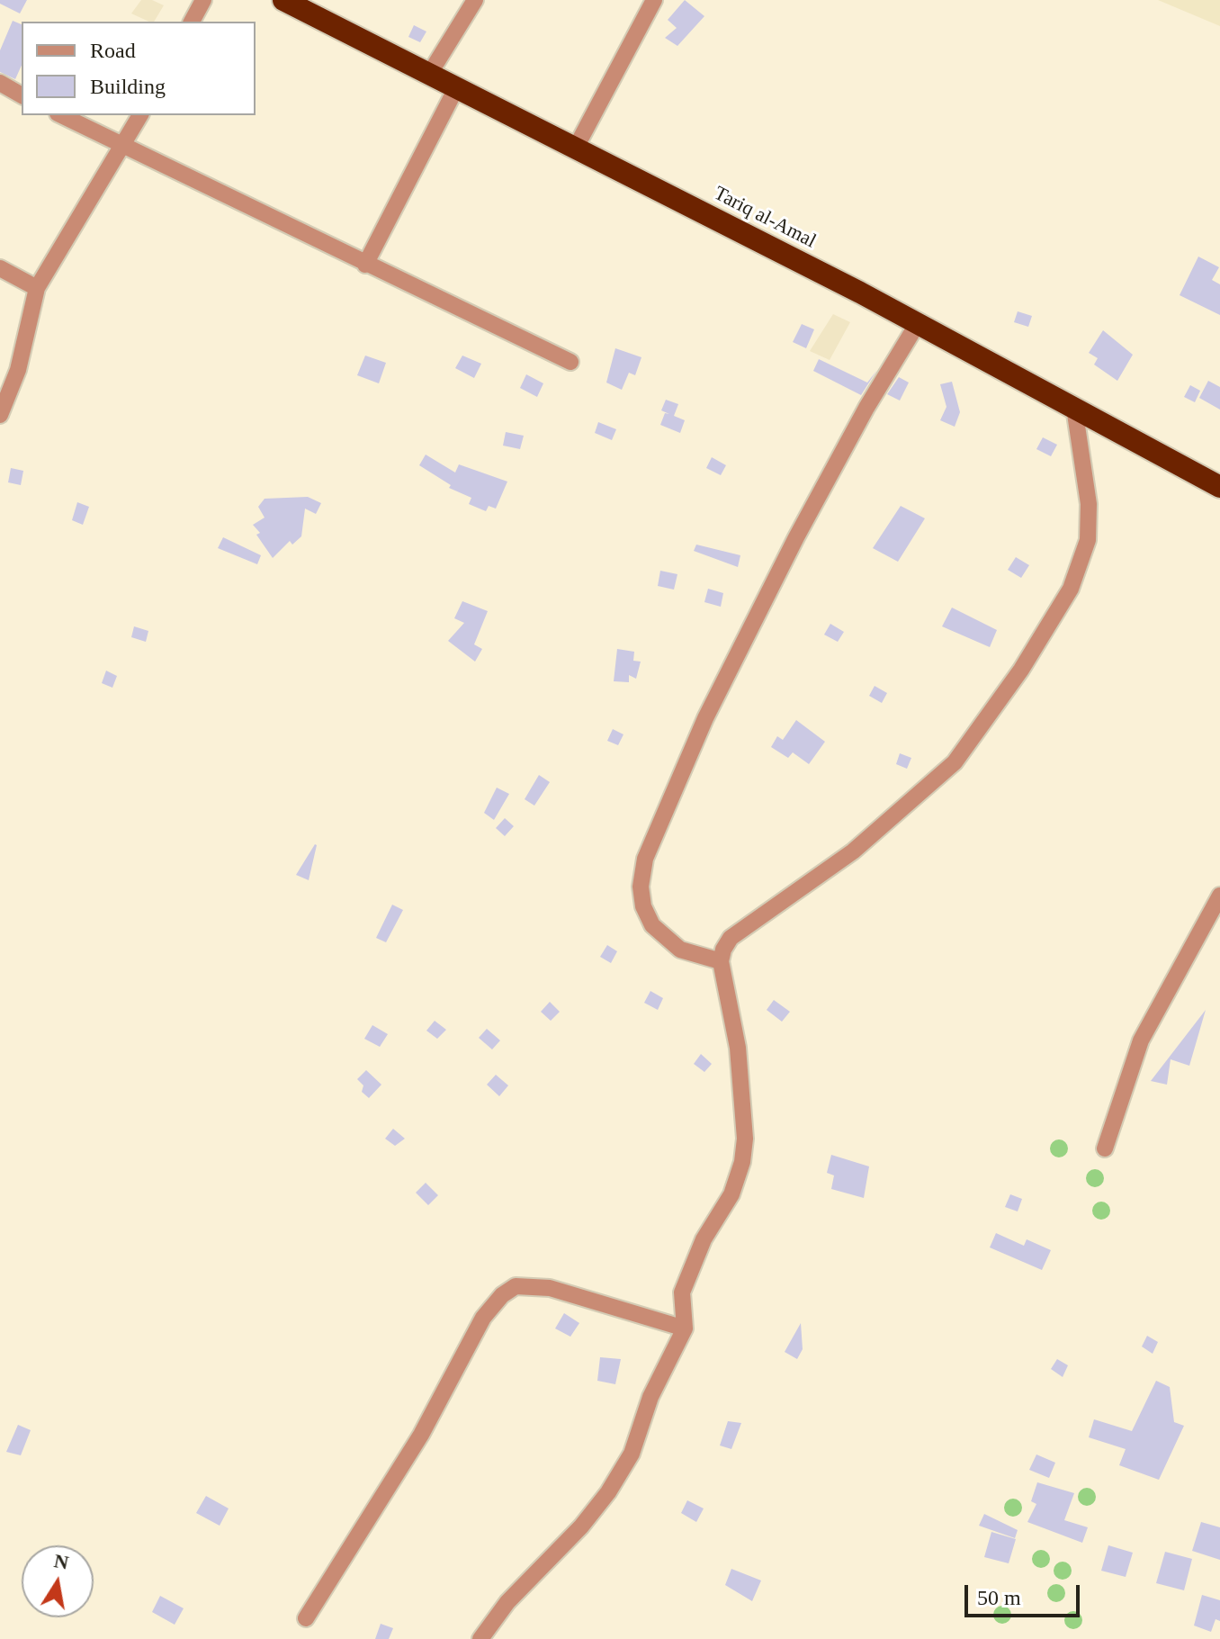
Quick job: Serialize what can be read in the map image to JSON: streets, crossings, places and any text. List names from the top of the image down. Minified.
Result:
{"streets":{"highway":["Tariq al-Amal"]},"legend":["Road","Building"],"scale_bar":"50 m","north":"top"}
